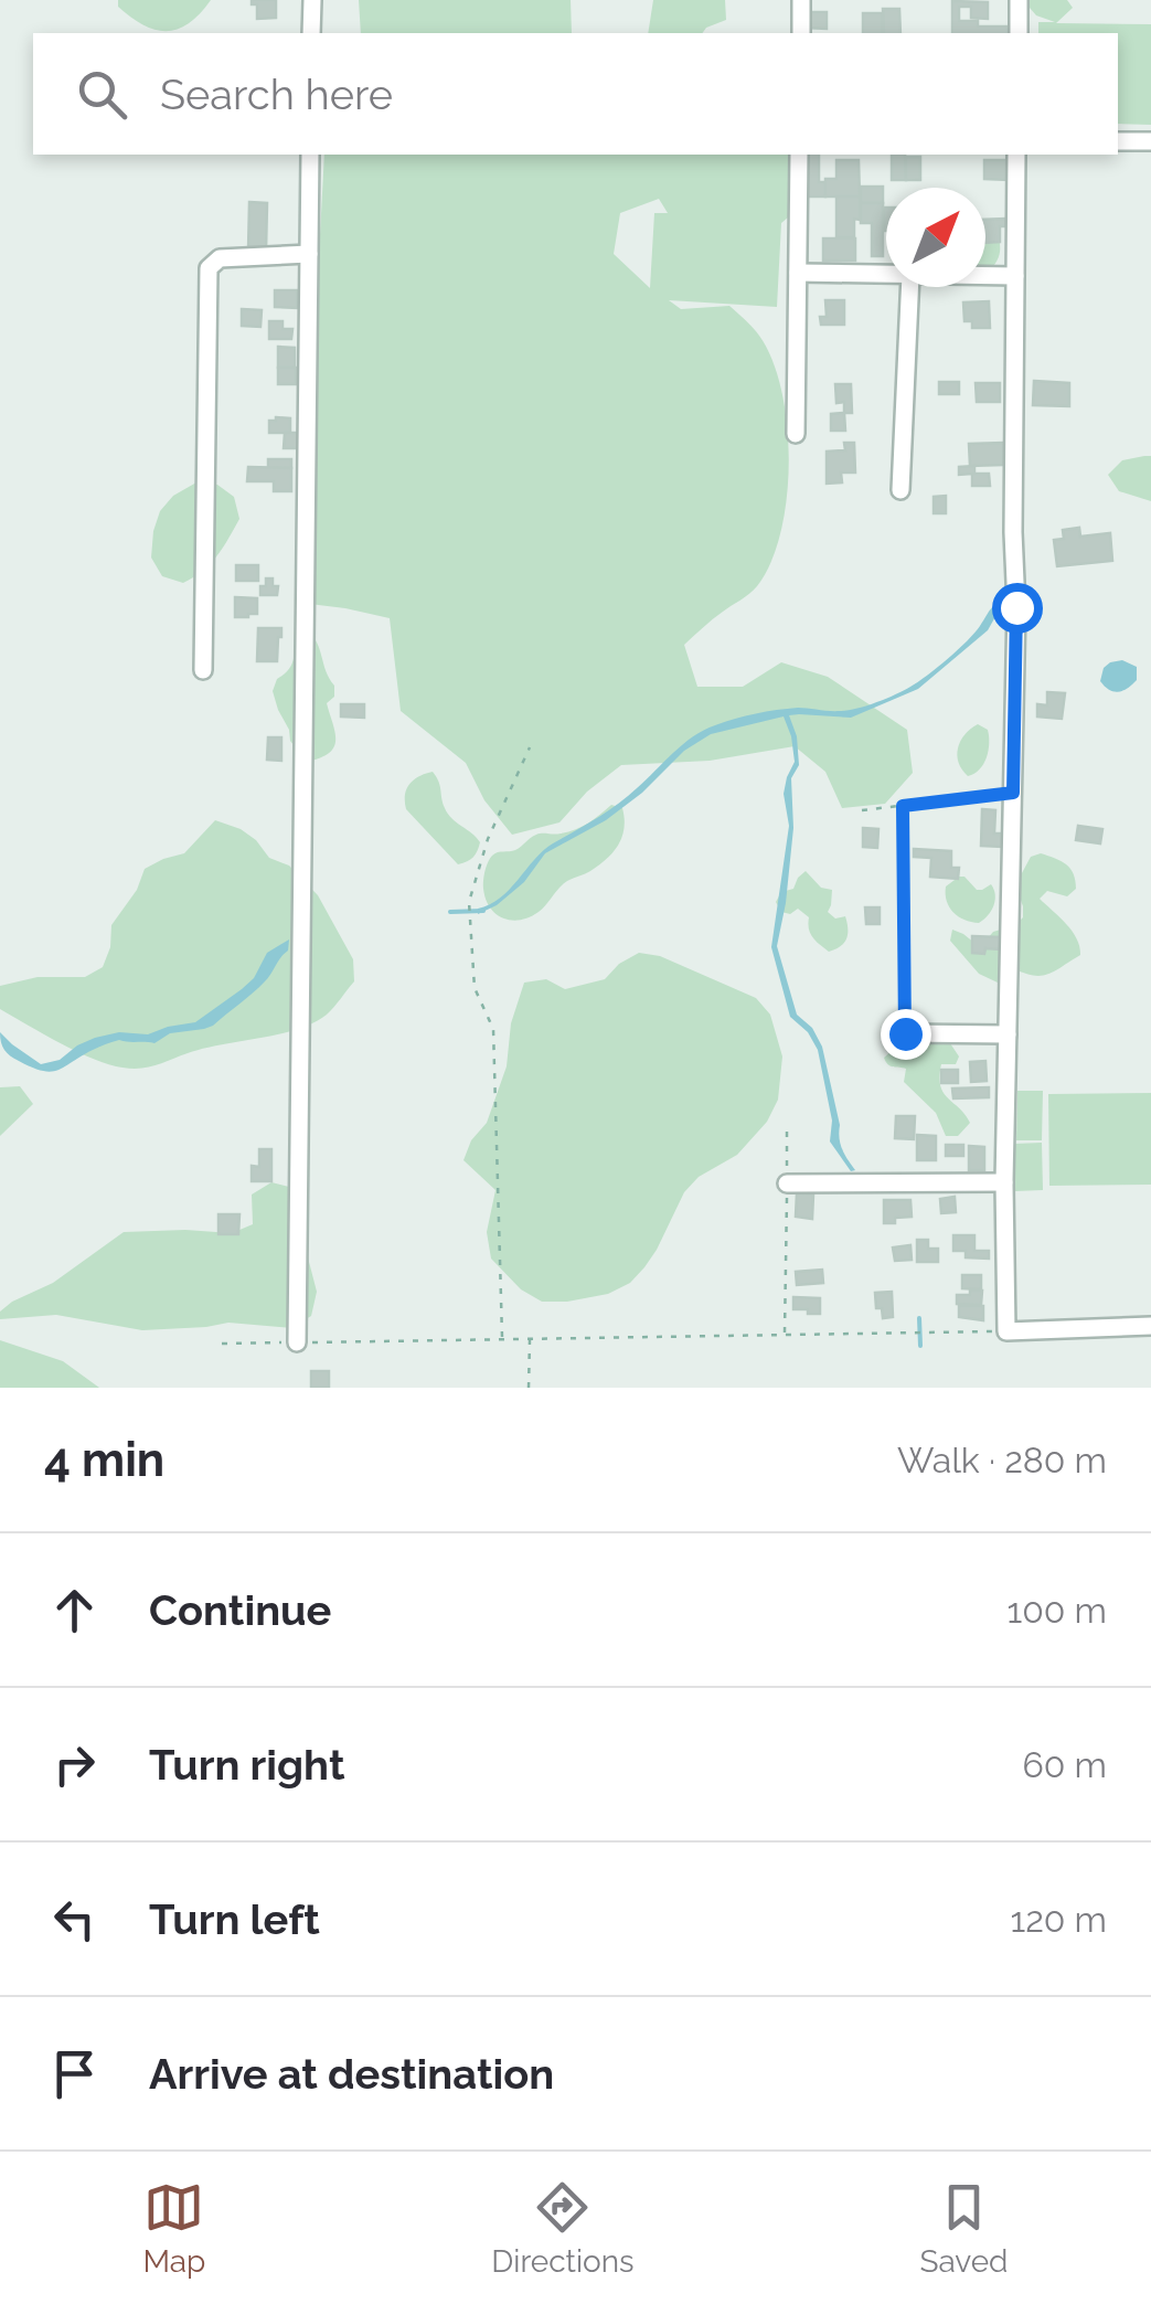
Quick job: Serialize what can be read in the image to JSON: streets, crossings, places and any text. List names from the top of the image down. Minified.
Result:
{"north":"top right","page":{"search":"Search here","heading":["4 min","Walk · 280 m"],"list":[["Continue","100 m"],["Turn right","60 m"],["Turn left","120 m"],"Arrive at destination"],"nav":["Map","Directions","Saved"]}}
